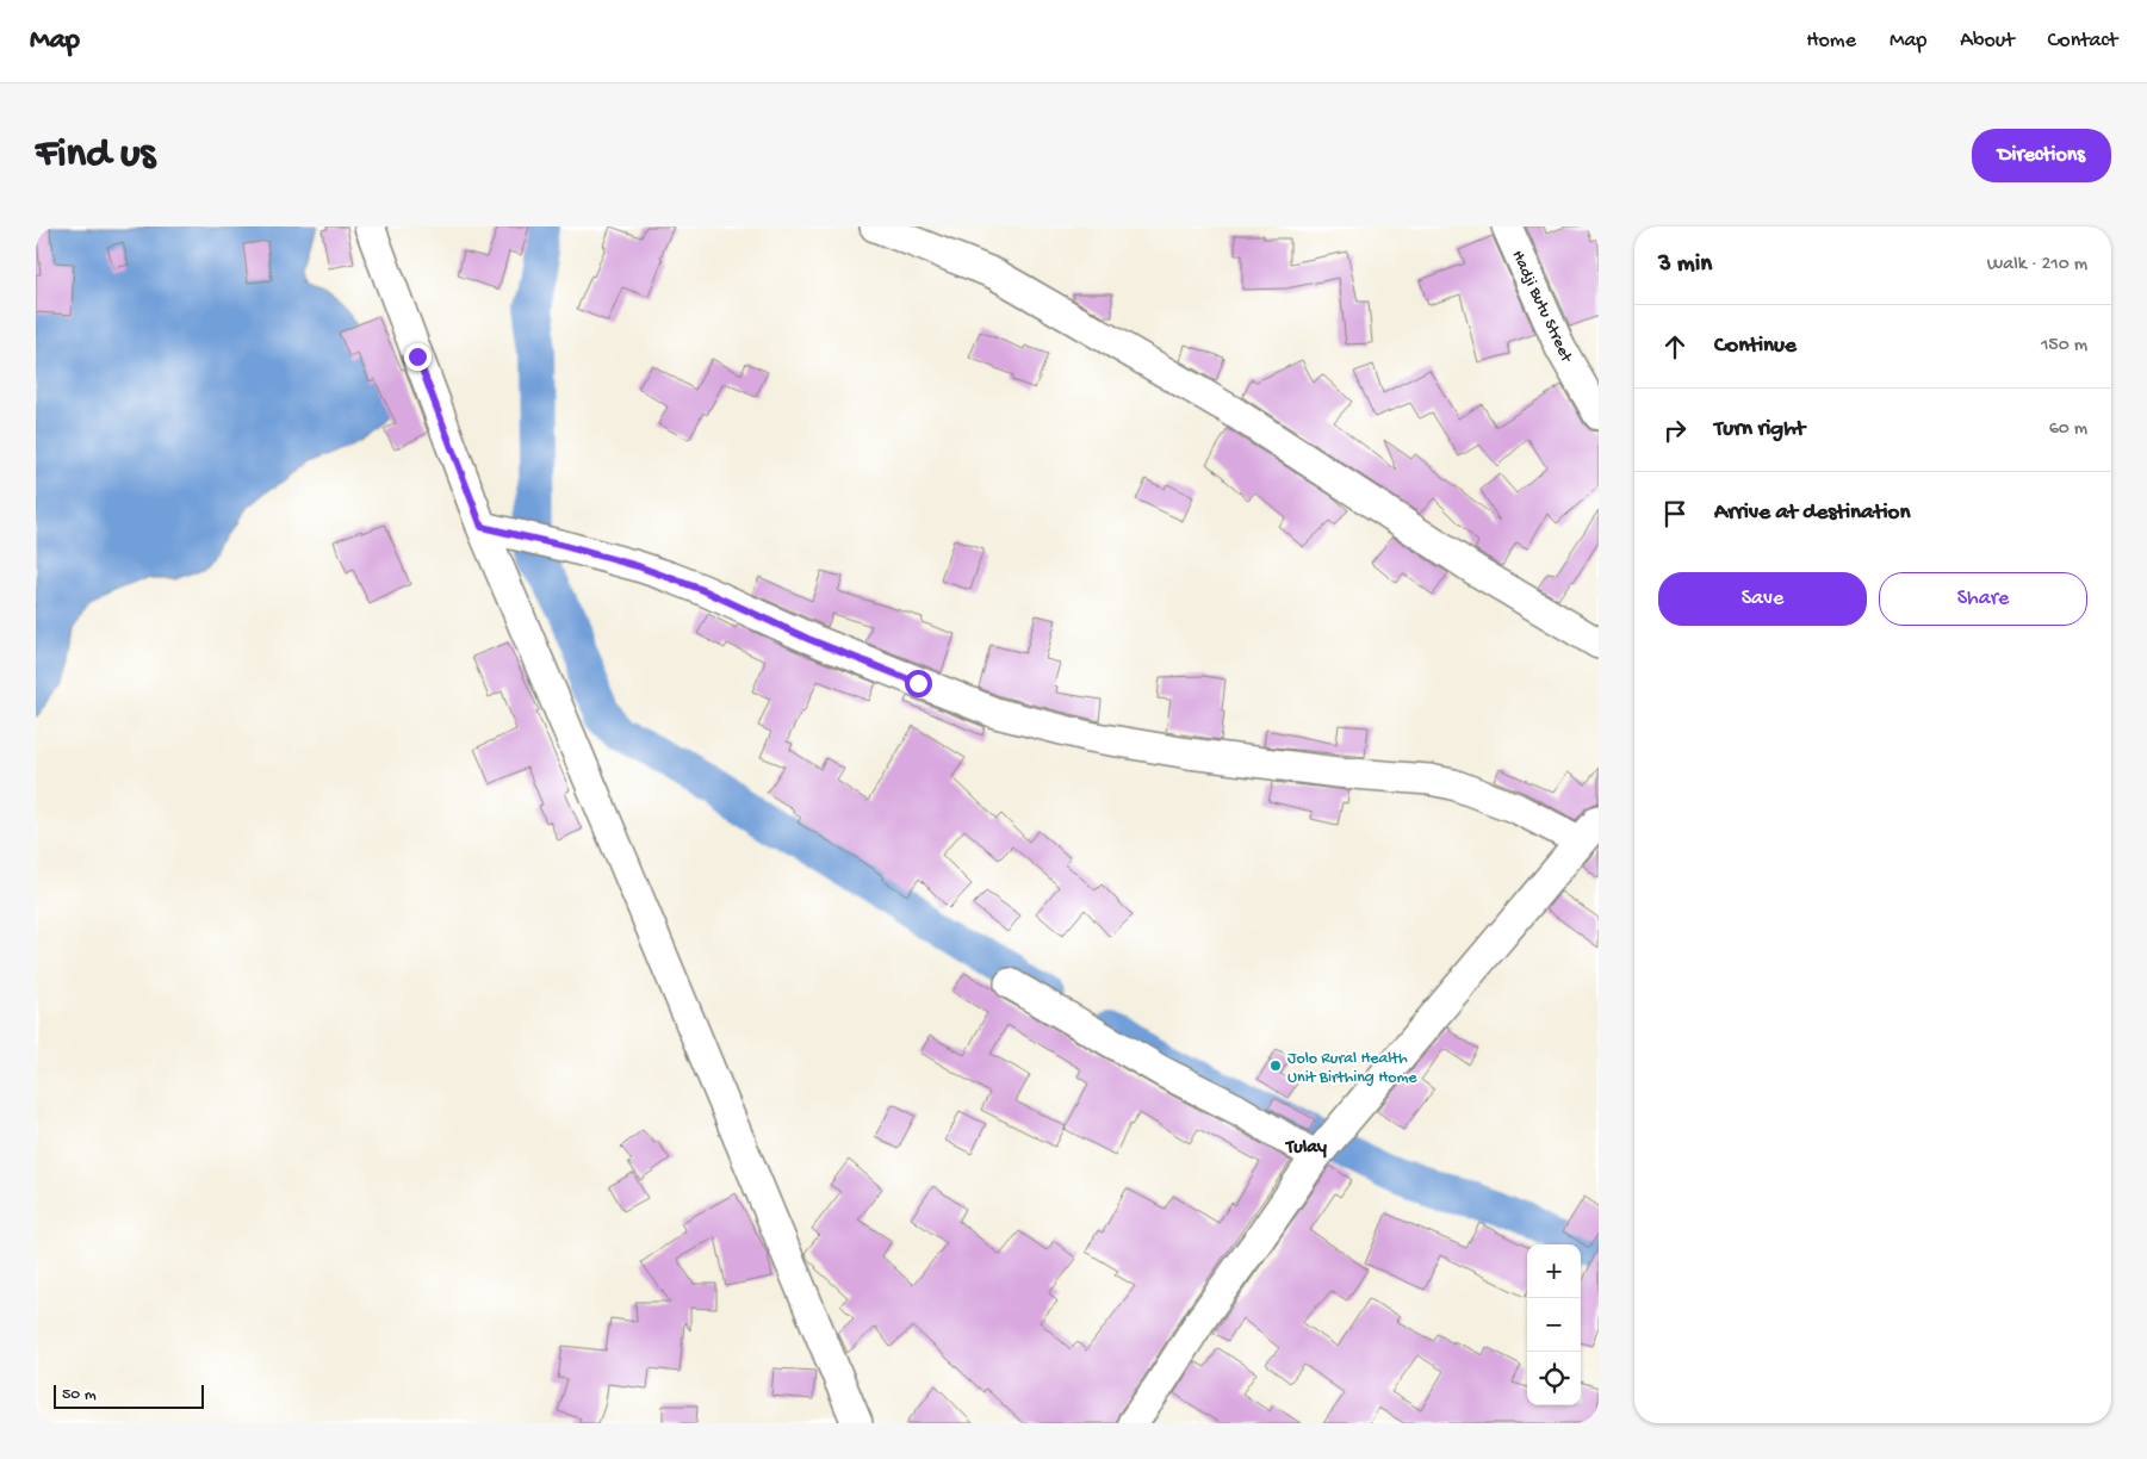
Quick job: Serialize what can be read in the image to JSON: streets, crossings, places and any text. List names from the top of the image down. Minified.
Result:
{"streets":{"street":["Hadji Butu Street"]},"districts":["Tulay"],"places":["Jolo Rural Health Unit Birthing Home"],"scale_bar":"50 m","page":{"header":"Map","nav":["Home","Map","About","Contact"],"buttons":["Directions",["Save","Share"]],"title":"Find us","heading":["3 min","Walk · 210 m"],"list":[["Continue","150 m"],["Turn right","60 m"],"Arrive at destination"],"map_buttons":["+","−"],"scale":"50 m"}}
